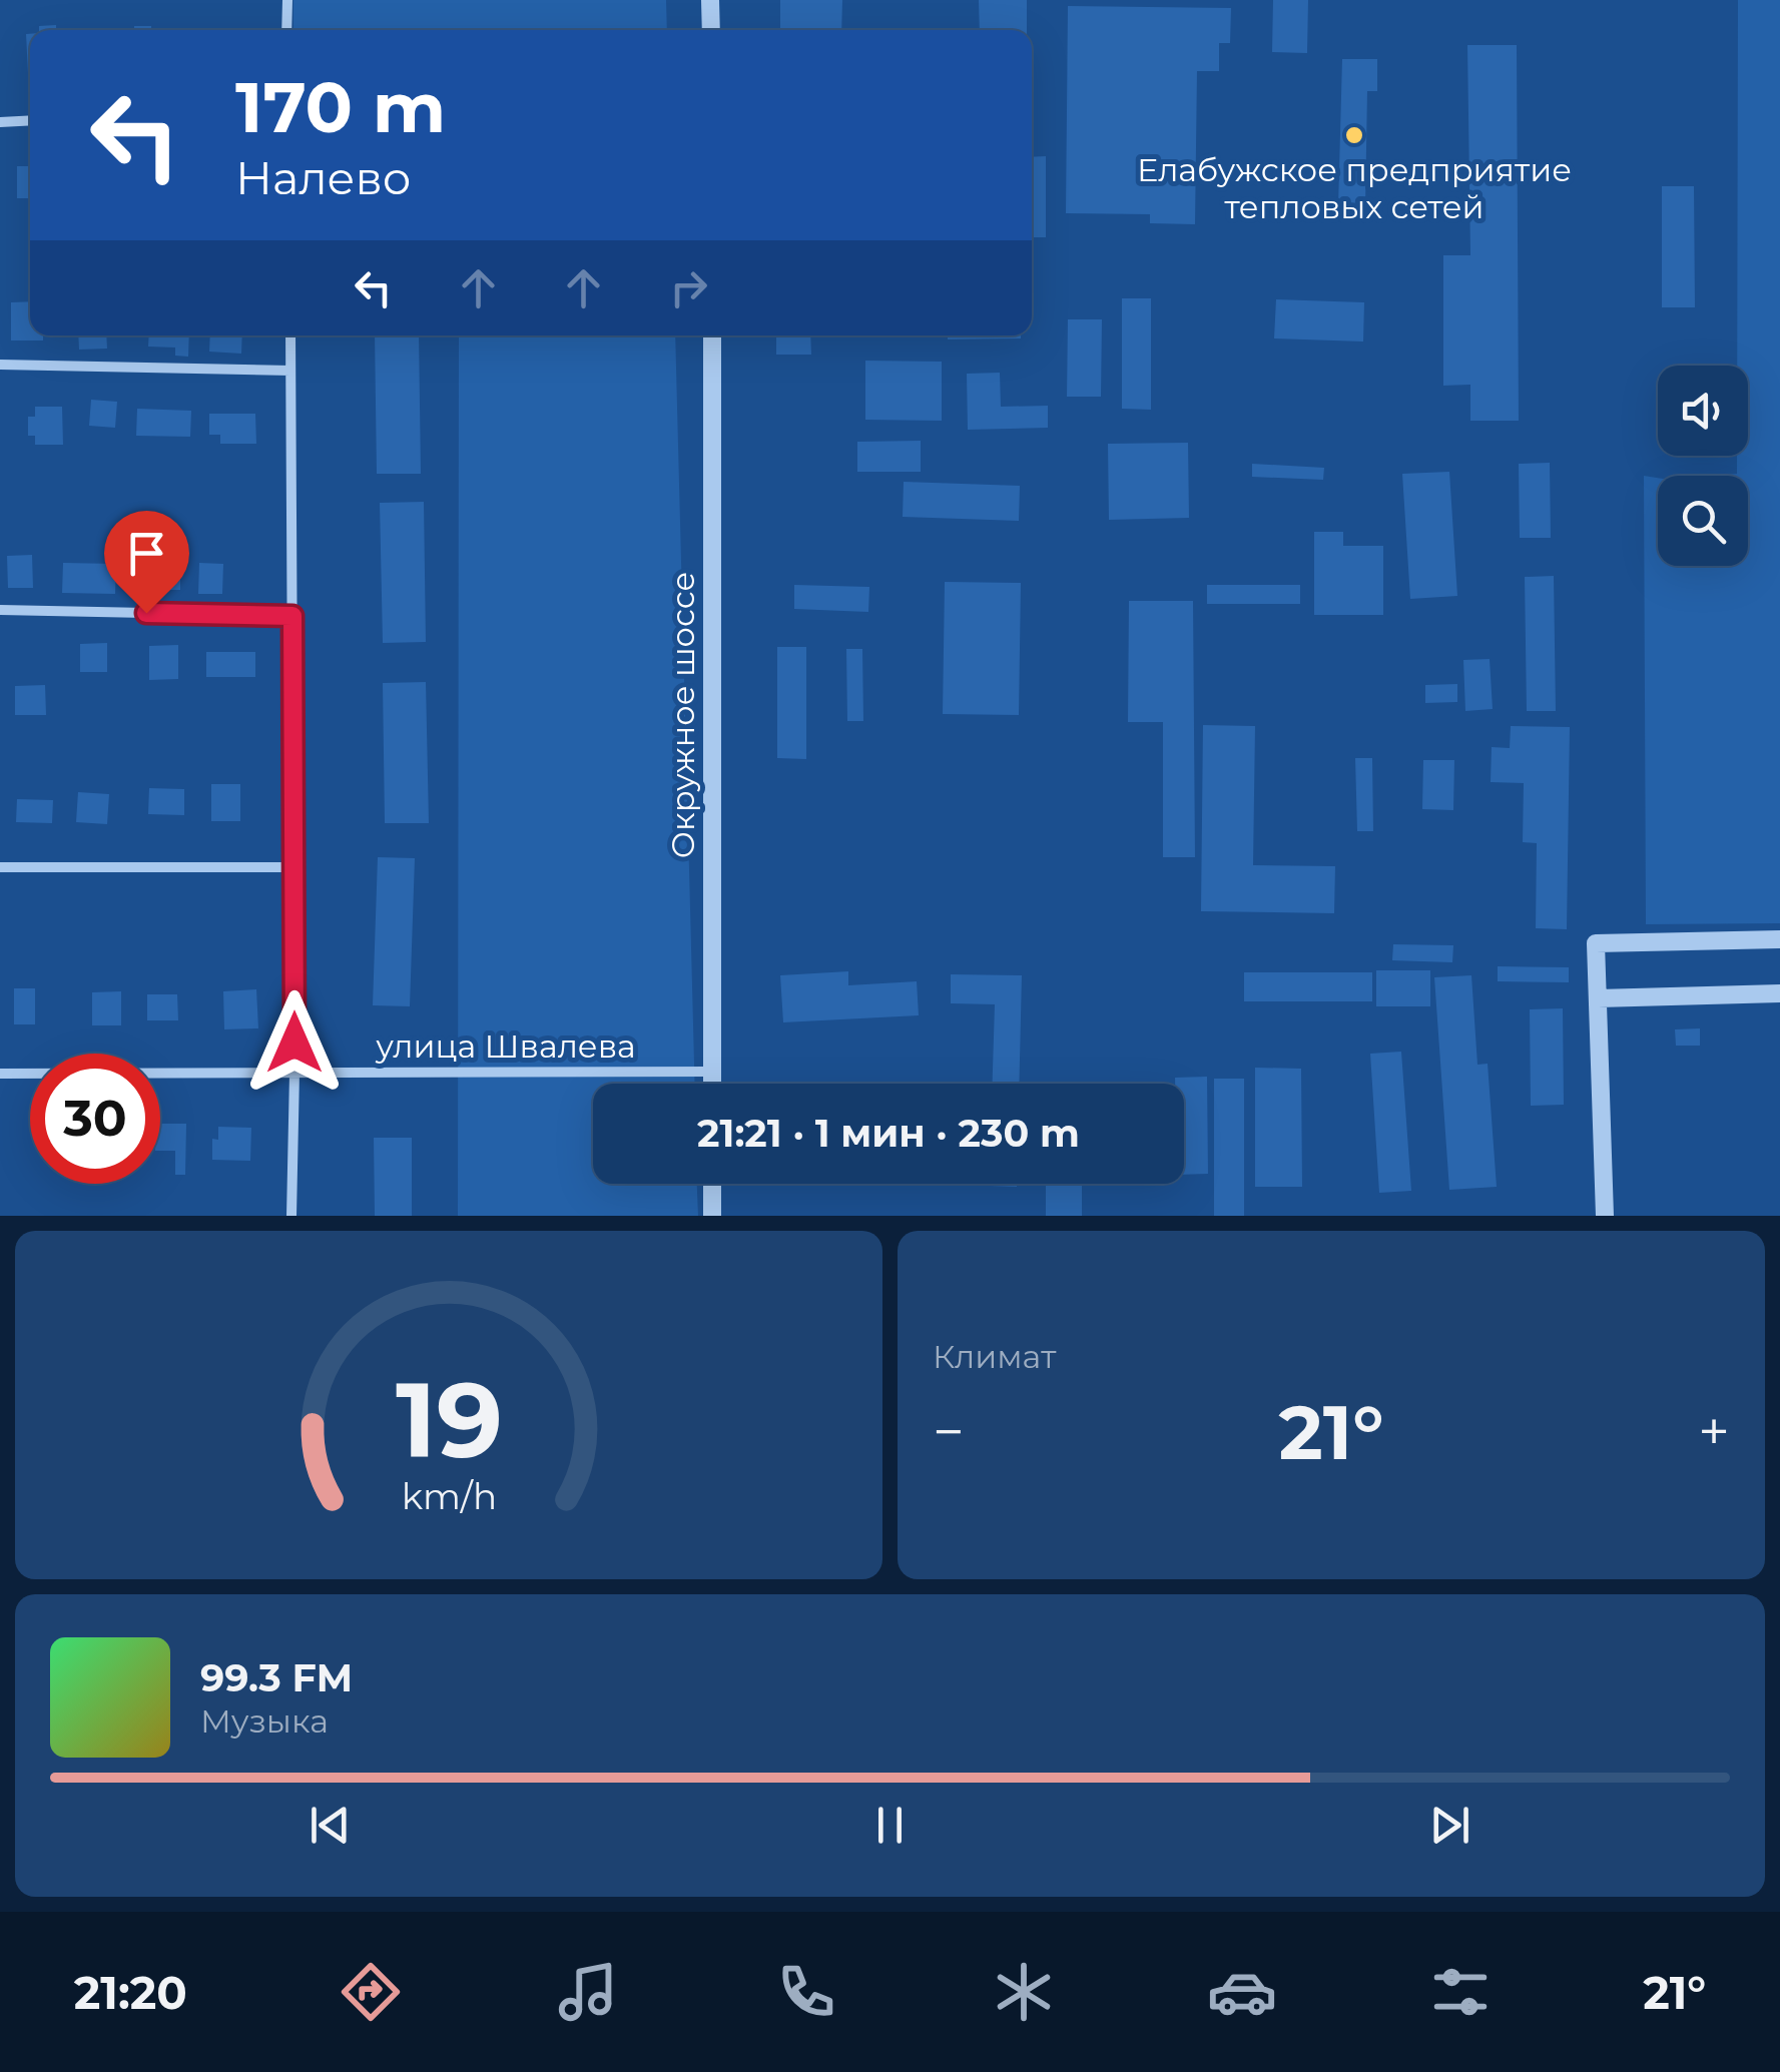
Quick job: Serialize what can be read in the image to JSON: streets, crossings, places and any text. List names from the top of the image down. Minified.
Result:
{"streets":{"street":["Окружное шоссе","улица Швалева"]},"crossings":[["Окружное шоссе","улица Швалева"]],"places":["Елабужское предприятие тепловых сетей"],"page":{"turn":["170 m","Налево"],"limit":"30","trip":"21:21 · 1 мин · 230 m","tile":"Климат","heat":["−","21°","+"],"song":["99.3 FM","Музыка"],"tabs":["21:20","21°"],"gauge":["19","km/h"]}}
